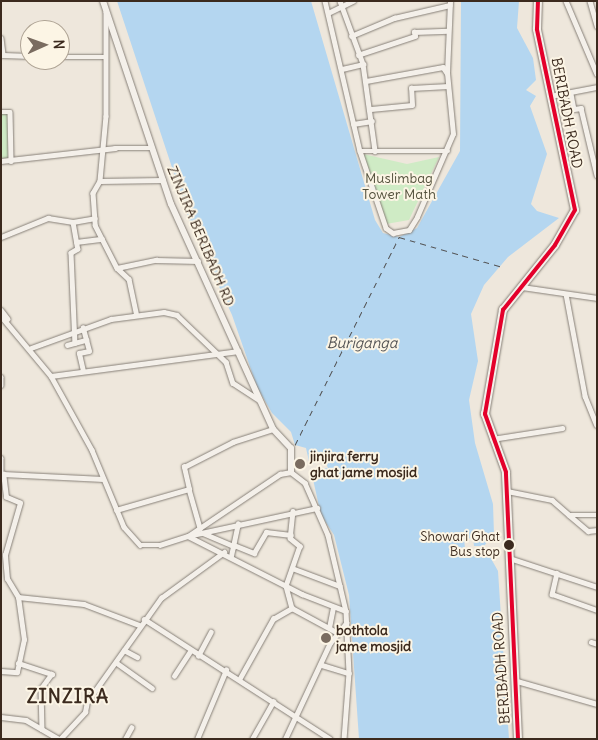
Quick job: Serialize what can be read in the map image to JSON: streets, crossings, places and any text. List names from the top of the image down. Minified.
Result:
{"streets":{"highway":["BERIBADH ROAD"],"street":["ZINJIRA BERIBADH RD"]},"districts":["ZINZIRA"],"water":["Buriganga"],"parks":["Muslimbag Tower Math"],"places":["jinjira ferry ghat jame mosjid","Showari Ghat Bus stop","bothtola jame mosjid"],"north":"right"}
